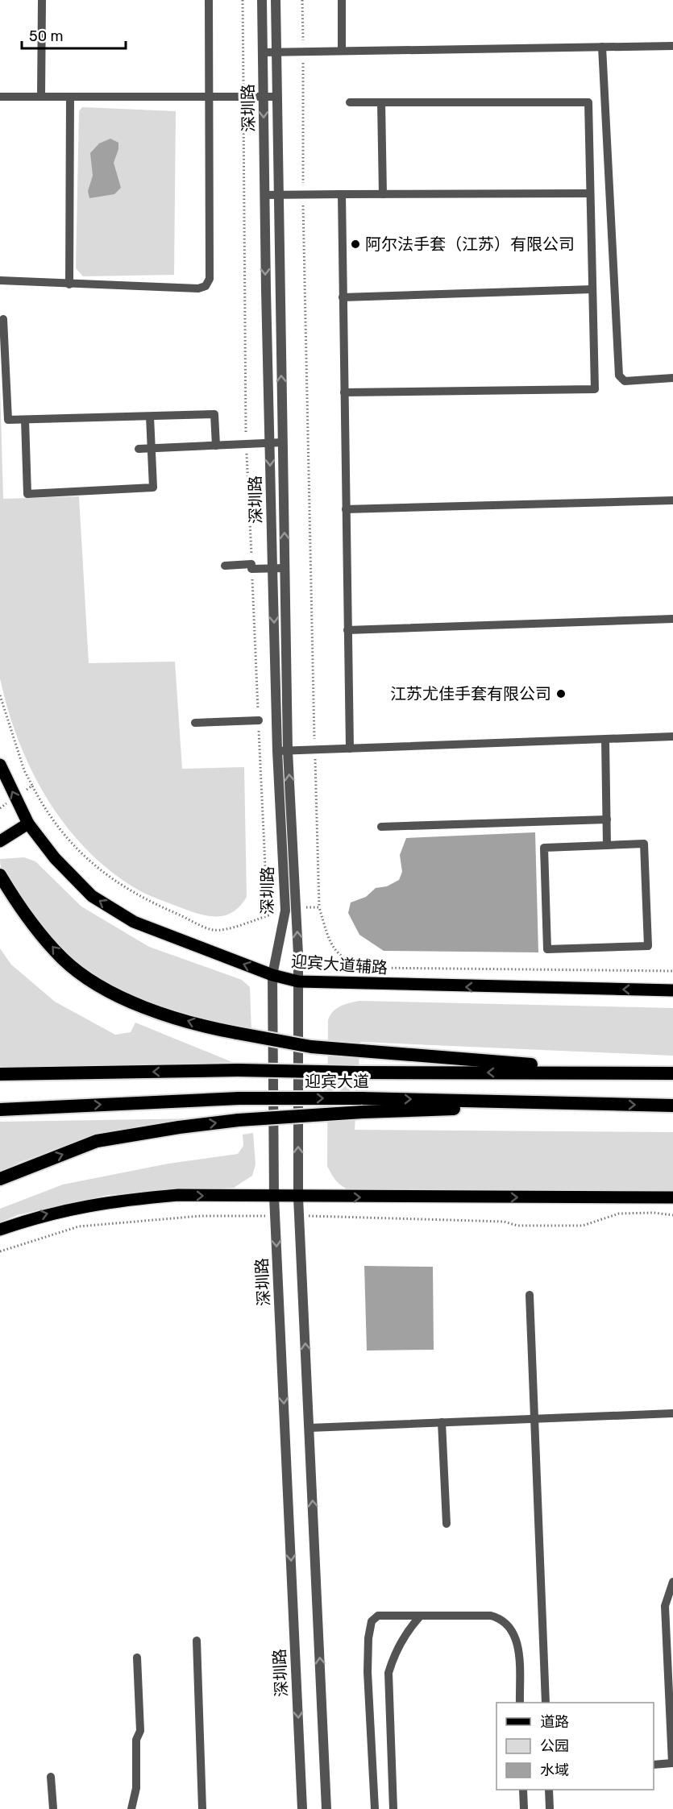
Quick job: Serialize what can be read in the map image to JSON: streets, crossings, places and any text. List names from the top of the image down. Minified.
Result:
{"streets":{"highway":["迎宾大道"],"main road":["迎宾大道辅路"],"street":["深圳路"]},"crossings":[["深圳路","迎宾大道辅路"]],"one_way":["迎宾大道辅路"],"places":["阿尔法手套（江苏）有限公司","江苏尤佳手套有限公司"],"legend":["道路","公园","水域"],"scale_bar":"50 m"}
